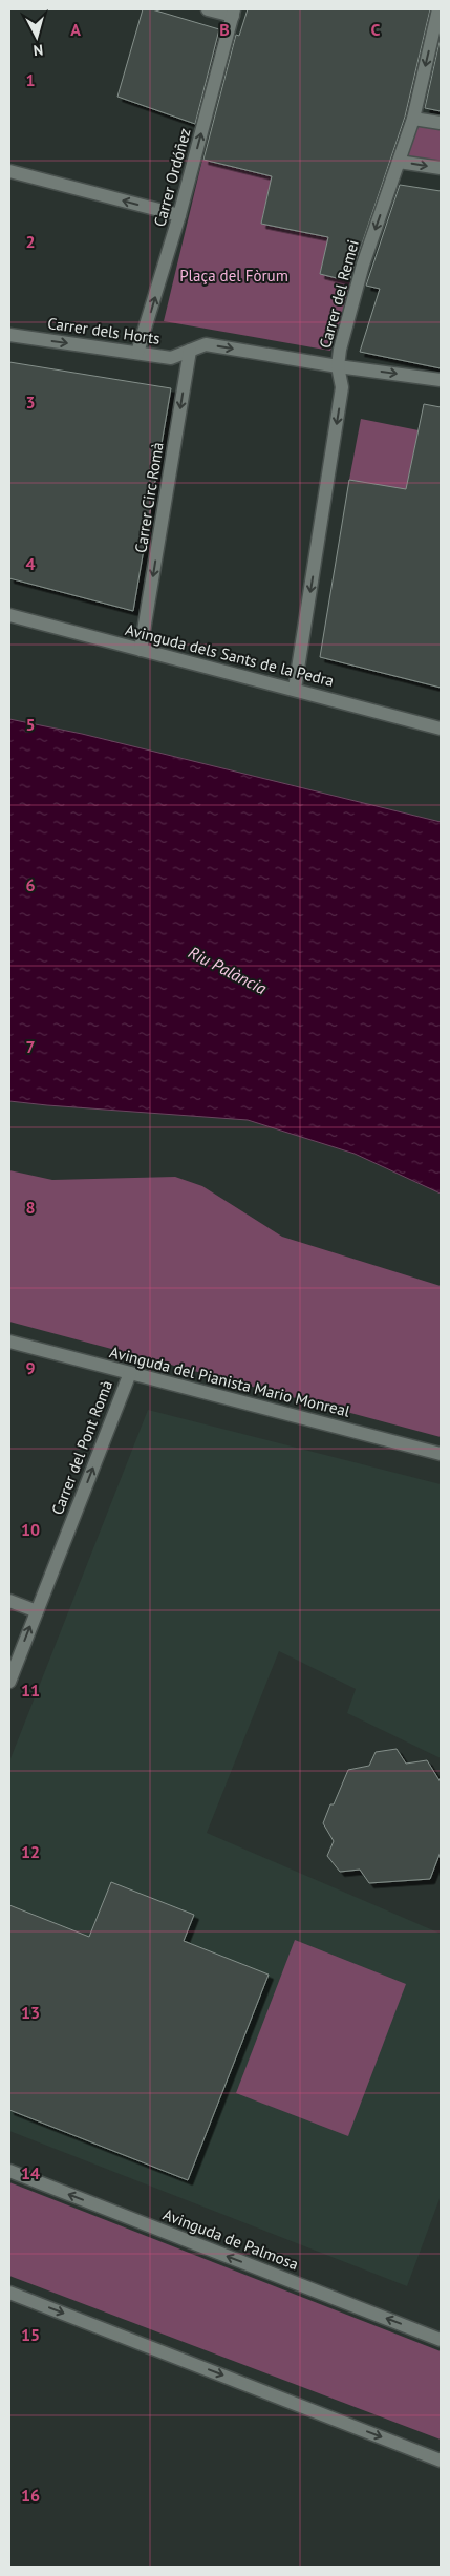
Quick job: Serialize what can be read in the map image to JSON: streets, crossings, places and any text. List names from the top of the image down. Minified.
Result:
{"streets":{"street":["Carrer Ordóñez","Carrer del Remei","Carrer dels Horts","Carrer Circ Romà","Avinguda dels Sants de la Pedra","Avinguda del Pianista Mario Monreal","Carrer del Pont Romà","Avinguda de Palmosa"]},"crossings":[["Carrer Ordóñez","Carrer dels Horts"],["Carrer del Remei","Carrer dels Horts"],["Carrer del Remei","Avinguda dels Sants de la Pedra"],["Carrer dels Horts","Carrer Circ Romà"],["Carrer Circ Romà","Avinguda dels Sants de la Pedra"],["Avinguda del Pianista Mario Monreal","Carrer del Pont Romà"]],"one_way":["Carrer Ordóñez","Carrer del Remei","Carrer dels Horts","Carrer Circ Romà","Carrer del Pont Romà"],"water":["Riu Palància"],"parks":["Plaça del Fòrum"],"north":"bottom","grid":{"columns":["A","B","C"],"rows":["1","2","3","4","5","6","7","8","9","10","11","12","13","14","15","16"]}}
